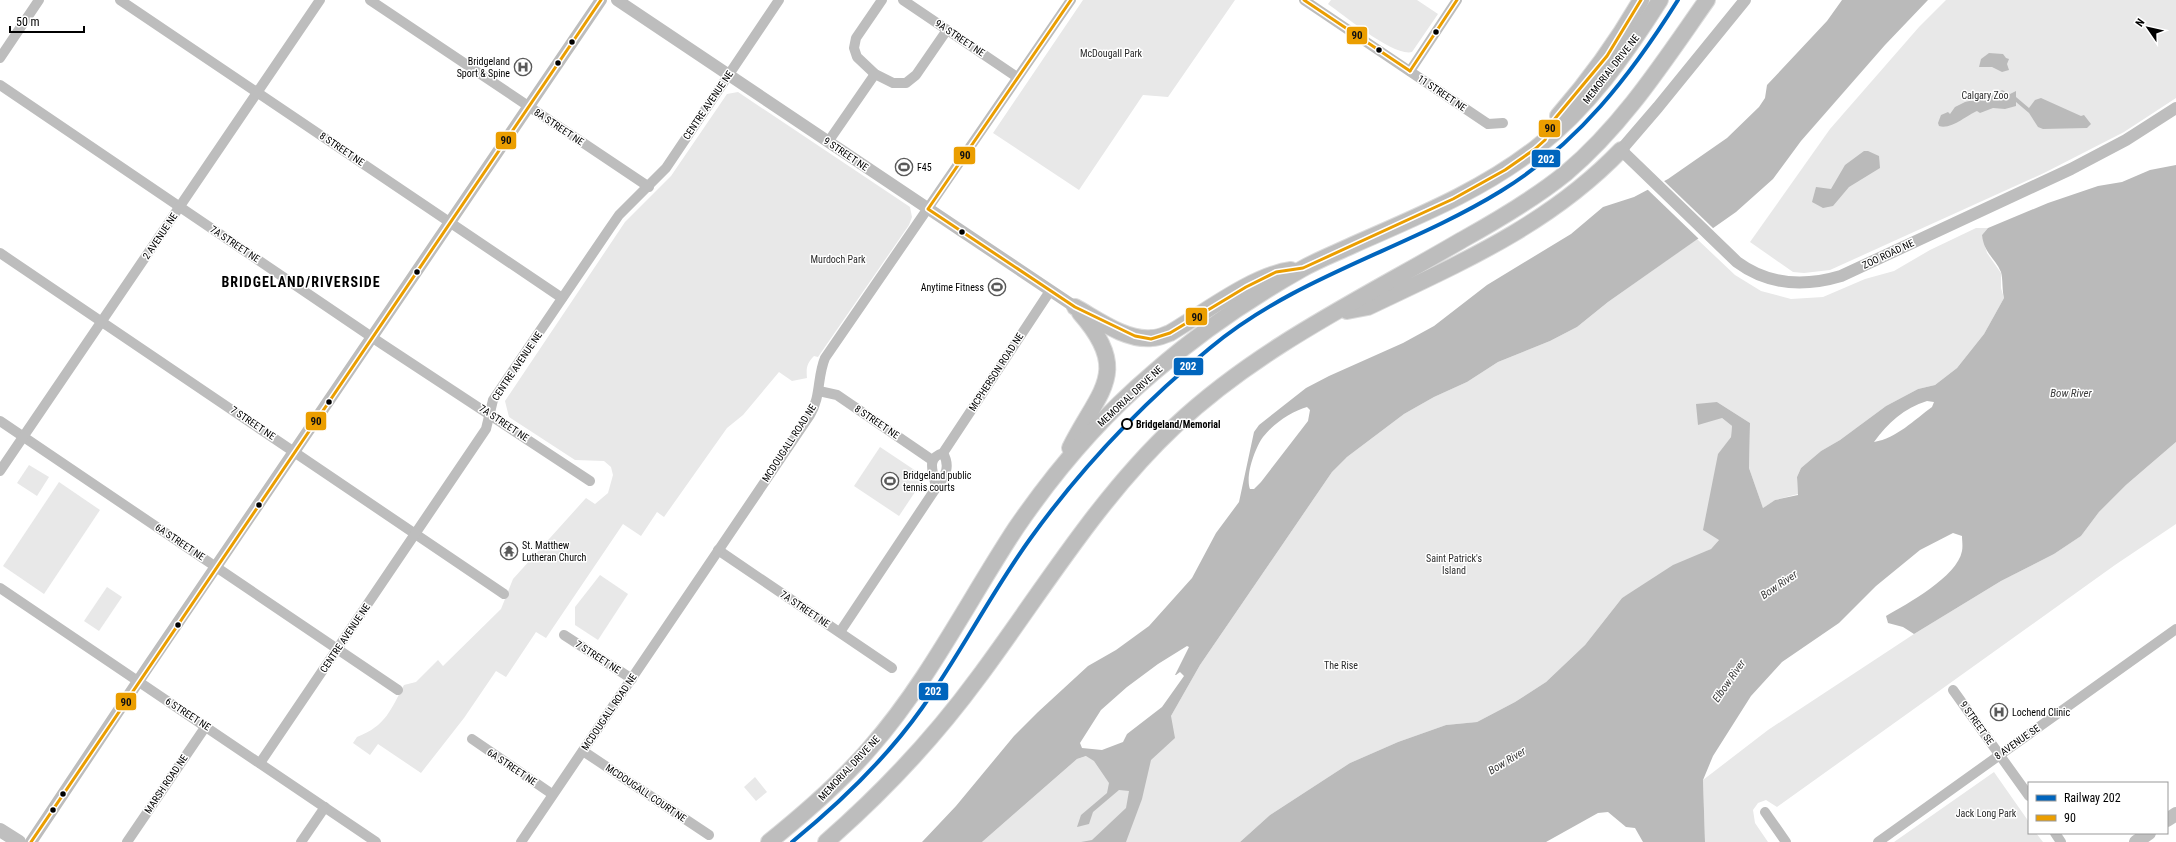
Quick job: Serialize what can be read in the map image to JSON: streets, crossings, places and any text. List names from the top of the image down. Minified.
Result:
{"streets":{"highway":["MEMORIAL DRIVE NE"],"street":["9A STREET NE","11 STREET NE","CENTRE AVENUE NE","8A STREET NE","8 STREET NE","9 STREET NE","2 AVENUE NE","7A STREET NE","ZOO ROAD NE","MCPHERSON ROAD NE","7 STREET NE","MCDOUGALL ROAD NE","6A STREET NE","6 STREET NE","9 STREET SE","8 AVENUE SE","MARSH ROAD NE","MCDOUGALL COURT NE"]},"crossings":[["9A STREET NE","MCDOUGALL ROAD NE"],["CENTRE AVENUE NE","8A STREET NE"],["CENTRE AVENUE NE","8 STREET NE"],["CENTRE AVENUE NE","9 STREET NE"],["CENTRE AVENUE NE","7A STREET NE"],["CENTRE AVENUE NE","7 STREET NE"],["CENTRE AVENUE NE","6A STREET NE"],["CENTRE AVENUE NE","6 STREET NE"],["8 STREET NE","2 AVENUE NE"],["8 STREET NE","MCPHERSON ROAD NE"],["8 STREET NE","MCDOUGALL ROAD NE"],["9 STREET NE","MCPHERSON ROAD NE"],["9 STREET NE","MCDOUGALL ROAD NE"],["2 AVENUE NE","7A STREET NE"],["2 AVENUE NE","7 STREET NE"],["2 AVENUE NE","6A STREET NE"],["7A STREET NE","MCDOUGALL ROAD NE"],["7 STREET NE","MCDOUGALL ROAD NE"],["MCDOUGALL ROAD NE","6A STREET NE"],["MCDOUGALL ROAD NE","MCDOUGALL COURT NE"],["6 STREET NE","MARSH ROAD NE"],["9 STREET SE","8 AVENUE SE"]],"districts":["BRIDGELAND/RIVERSIDE"],"water":["Bow River","Elbow River"],"parks":["McDougall Park","Calgary Zoo","Murdoch Park","Saint Patrick's Island","The Rise","Jack Long Park"],"places":{"hospital":["Bridgeland Sport & Spine","Lochend Clinic"],"sports":["F45","Anytime Fitness","Bridgeland public tennis courts"],"other":["Bridgeland/Memorial"],"temple":["St. Matthew Lutheran Church"]},"lines":["rail line 202","transit line 90"],"legend":["Railway 202","90"],"scale_bar":"50 m","north":"top left"}
